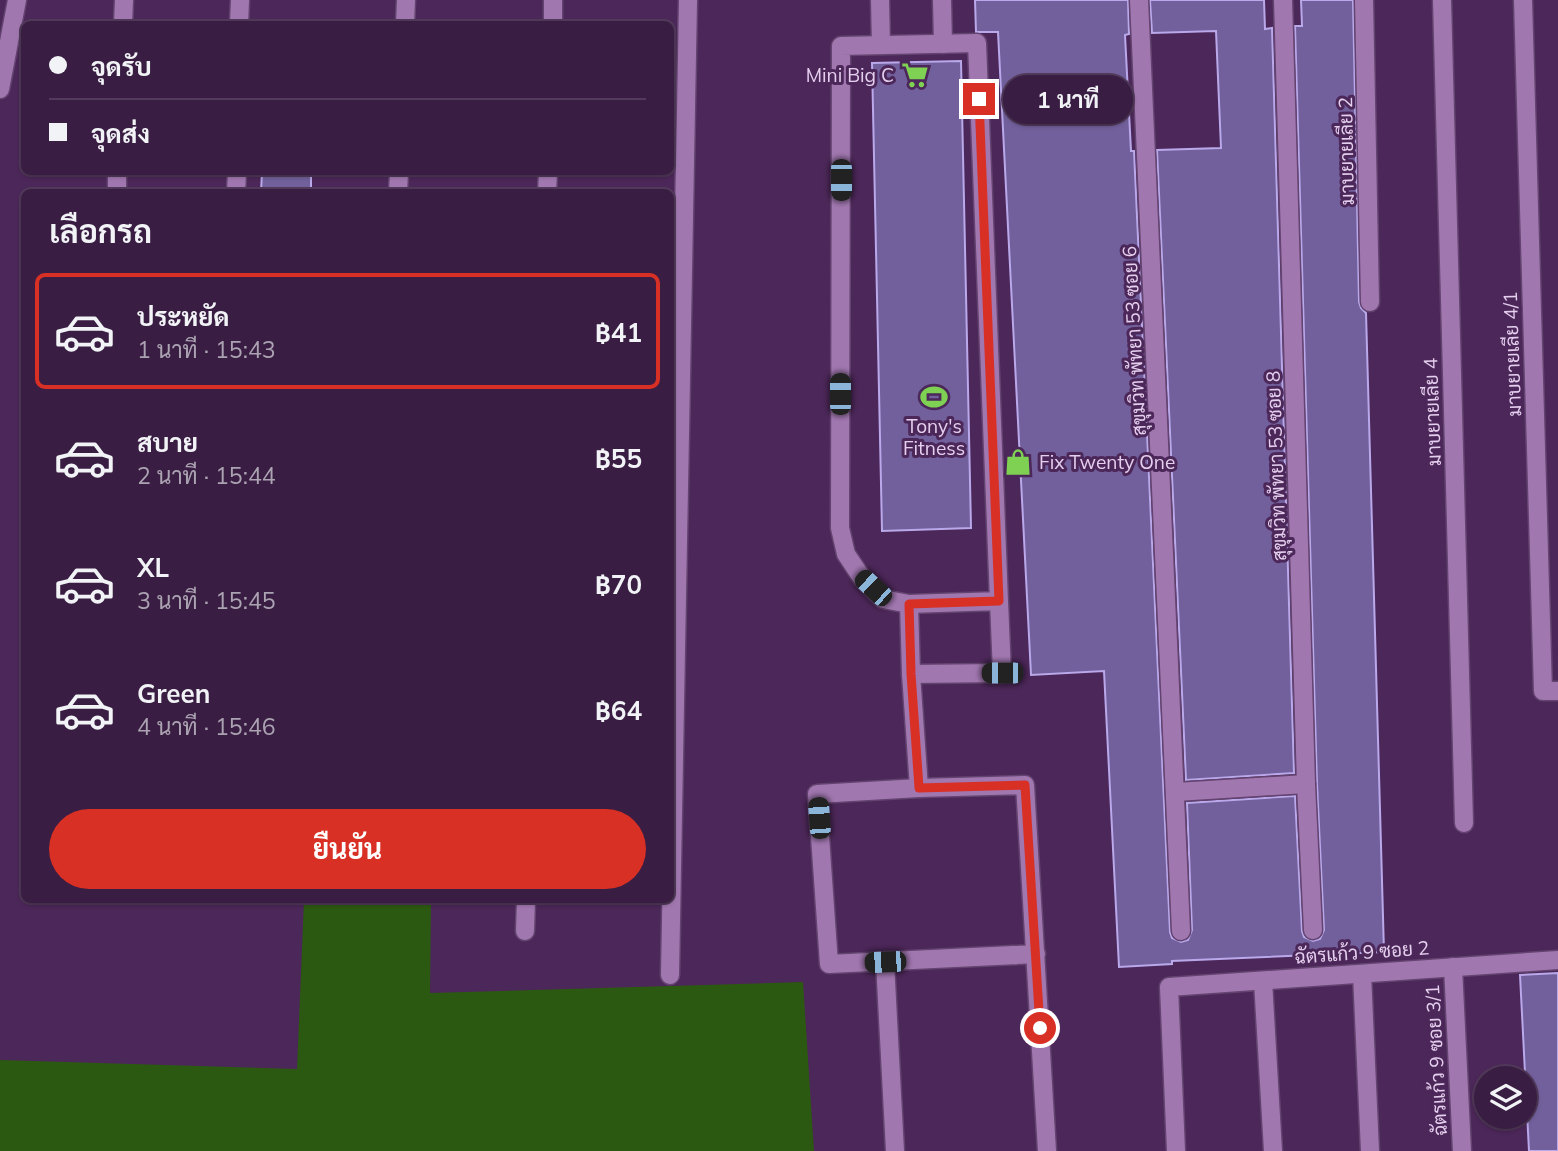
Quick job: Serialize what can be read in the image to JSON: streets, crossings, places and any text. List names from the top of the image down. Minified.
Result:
{"streets":{"street":["มาบยายเลีย 2","สุขุมวิท พัทยา 53 ซอย 6","มาบยายเลีย 4/1","มาบยายเลีย 4","สุขุมวิท พัทยา 53 ซอย 8","ฉัตรแก้ว 9 ซอย 2","ฉัตรแก้ว 9 ซอย 3/1"]},"crossings":[["ฉัตรแก้ว 9 ซอย 2","ฉัตรแก้ว 9 ซอย 3/1"]],"places":{"supermarket":["Mini Big C"],"sports":["Tony's Fitness"],"shop":["Fix Twenty One"]},"page":{"banner":["จุดรับ","จุดส่ง"],"bubble":"1 นาที","heading":"เลือกรถ","list":[{"name":"ประหยัด","note":"1 นาที · 15:43","value":"฿41"},{"name":"สบาย","note":"2 นาที · 15:44","value":"฿55"},{"name":"XL","note":"3 นาที · 15:45","value":"฿70"},{"name":"Green","note":"4 นาที · 15:46","value":"฿64"}],"buttons":"ยืนยัน"}}
